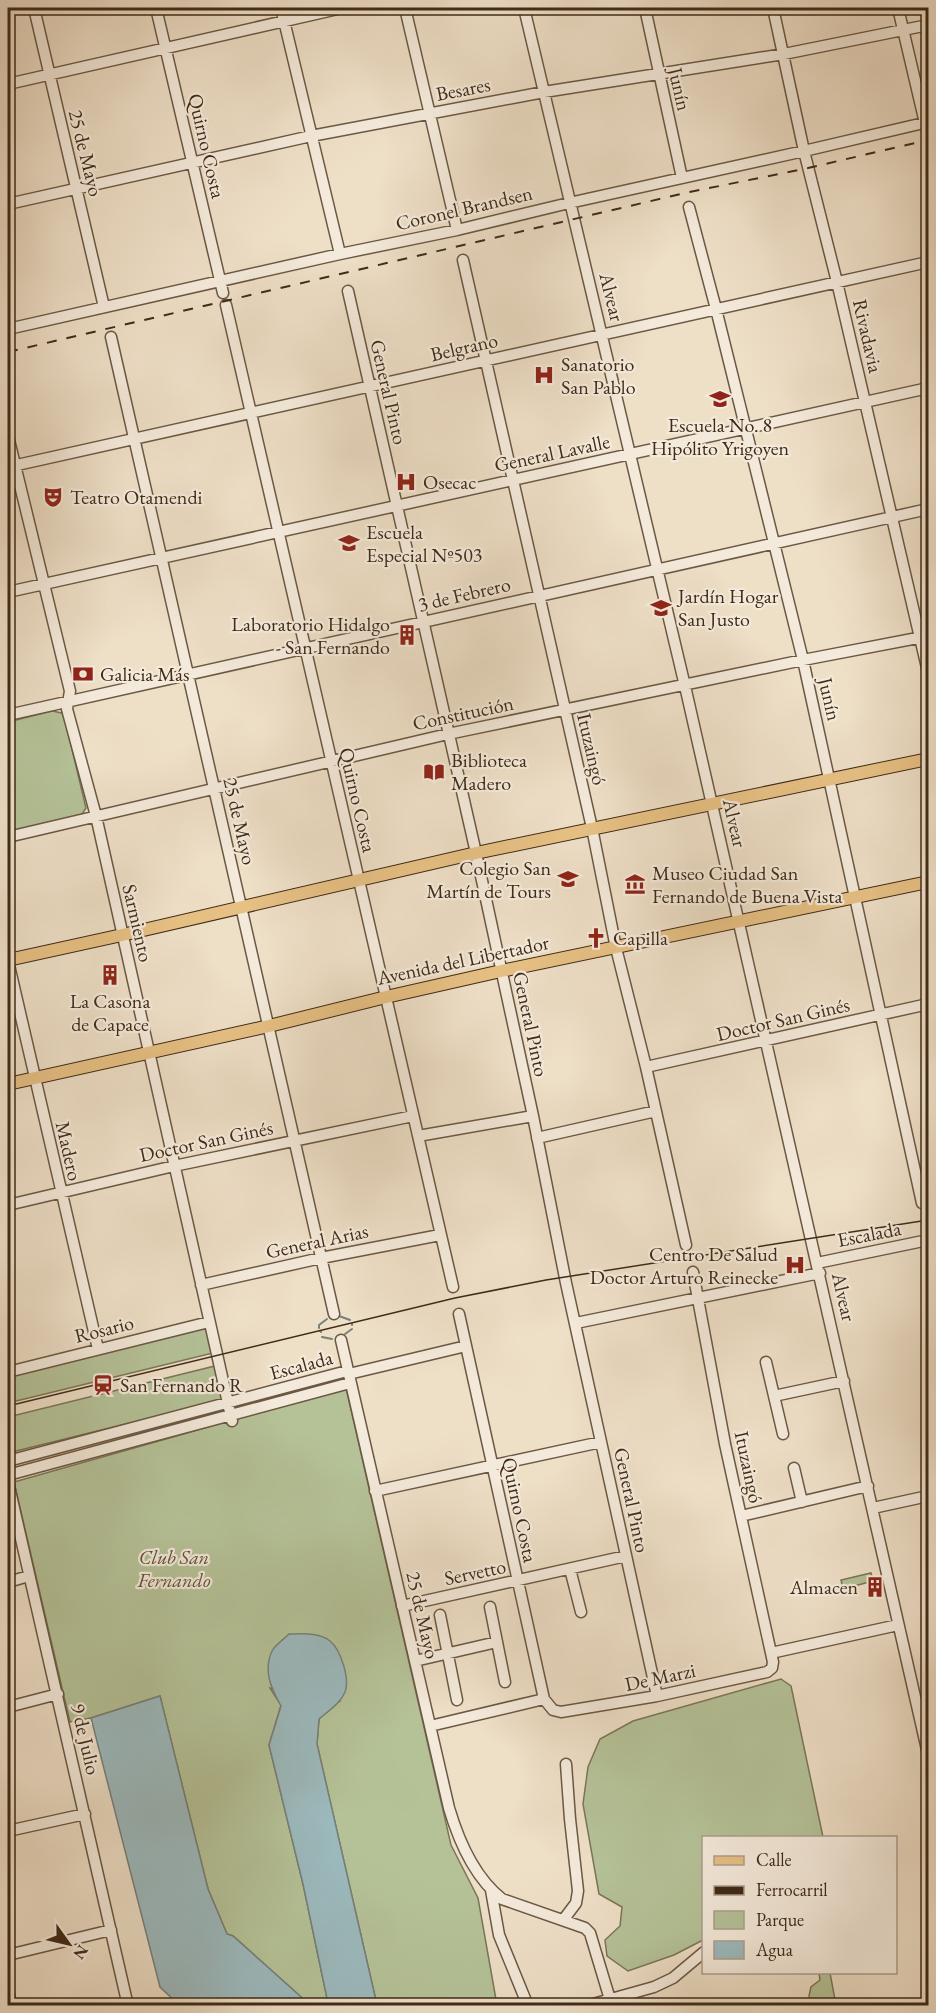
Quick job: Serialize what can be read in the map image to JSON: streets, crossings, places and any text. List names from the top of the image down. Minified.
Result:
{"streets":{"main road":["Avenida del Libertador"],"street":["Besares","Junín","Quirno Costa","25 de Mayo","Coronel Brandsen","Alvear","Rivadavia","Belgrano","General Pinto","General Lavalle","3 de Febrero","Constitución","Ituzaingó","Sarmiento","Doctor San Ginés","Madero","Escalada","General Arias","Rosario","Servetto","De Marzi","9 de Julio"]},"crossings":[["Besares","Junín"],["Besares","Quirno Costa"],["Besares","25 de Mayo"],["Besares","Alvear"],["Besares","Rivadavia"],["Junín","Coronel Brandsen"],["Junín","Belgrano"],["Junín","General Lavalle"],["Junín","3 de Febrero"],["Junín","Constitución"],["Junín","Avenida del Libertador"],["Junín","Doctor San Ginés"],["Quirno Costa","Coronel Brandsen"],["Quirno Costa","Belgrano"],["Quirno Costa","General Lavalle"],["Quirno Costa","3 de Febrero"],["Quirno Costa","Constitución"],["Quirno Costa","Avenida del Libertador"],["Quirno Costa","Doctor San Ginés"],["Quirno Costa","Escalada"],["Quirno Costa","General Arias"],["Quirno Costa","Servetto"],["Quirno Costa","De Marzi"],["25 de Mayo","Coronel Brandsen"],["25 de Mayo","Belgrano"],["25 de Mayo","General Lavalle"],["25 de Mayo","3 de Febrero"],["25 de Mayo","Constitución"],["25 de Mayo","Avenida del Libertador"],["25 de Mayo","Doctor San Ginés"],["25 de Mayo","Escalada"],["25 de Mayo","General Arias"],["25 de Mayo","Servetto"],["Coronel Brandsen","Alvear"],["Coronel Brandsen","Rivadavia"],["Alvear","Belgrano"],["Alvear","General Lavalle"],["Alvear","3 de Febrero"],["Alvear","Constitución"],["Alvear","Avenida del Libertador"],["Alvear","Doctor San Ginés"],["Alvear","Escalada"],["Rivadavia","Belgrano"],["Rivadavia","General Lavalle"],["Rivadavia","3 de Febrero"],["Rivadavia","Constitución"],["Belgrano","General Pinto"],["Belgrano","Ituzaingó"],["Belgrano","Sarmiento"],["General Pinto","General Lavalle"],["General Pinto","3 de Febrero"],["General Pinto","Constitución"],["General Pinto","Avenida del Libertador"],["General Pinto","Escalada"],["General Pinto","Servetto"],["General Pinto","De Marzi"],["General Lavalle","Ituzaingó"],["General Lavalle","Sarmiento"],["3 de Febrero","Ituzaingó"],["3 de Febrero","Sarmiento"],["Constitución","Ituzaingó"],["Constitución","Sarmiento"],["Ituzaingó","Avenida del Libertador"],["Ituzaingó","Doctor San Ginés"],["Ituzaingó","Escalada"],["Ituzaingó","De Marzi"],["Sarmiento","Avenida del Libertador"],["Sarmiento","Doctor San Ginés"],["Sarmiento","Escalada"],["Sarmiento","General Arias"],["Sarmiento","Rosario"],["Avenida del Libertador","Madero"],["Doctor San Ginés","Madero"],["Madero","Rosario"]],"parks":["Club San Fernando"],"places":{"hospital":["Sanatorio San Pablo","Osecac","Centro De Salud Doctor Arturo Reinecke"],"school or university":["Escuela No. 8 Hipólito Yrigoyen","Escuela Especial Nº503","Jardín Hogar San Justo","Colegio San Martín de Tours"],"theatre":["Teatro Otamendi"],"building":["Laboratorio Hidalgo - San Fernando","La Casona de Capace","Almacen"],"bank":["Galicia Más"],"library":["Biblioteca Madero"],"museum":["Museo Ciudad San Fernando de Buena Vista"],"church":["Capilla"],"station":["San Fernando R"]},"legend":["Calle","Ferrocarril","Parque","Agua"],"north":"bottom right"}
